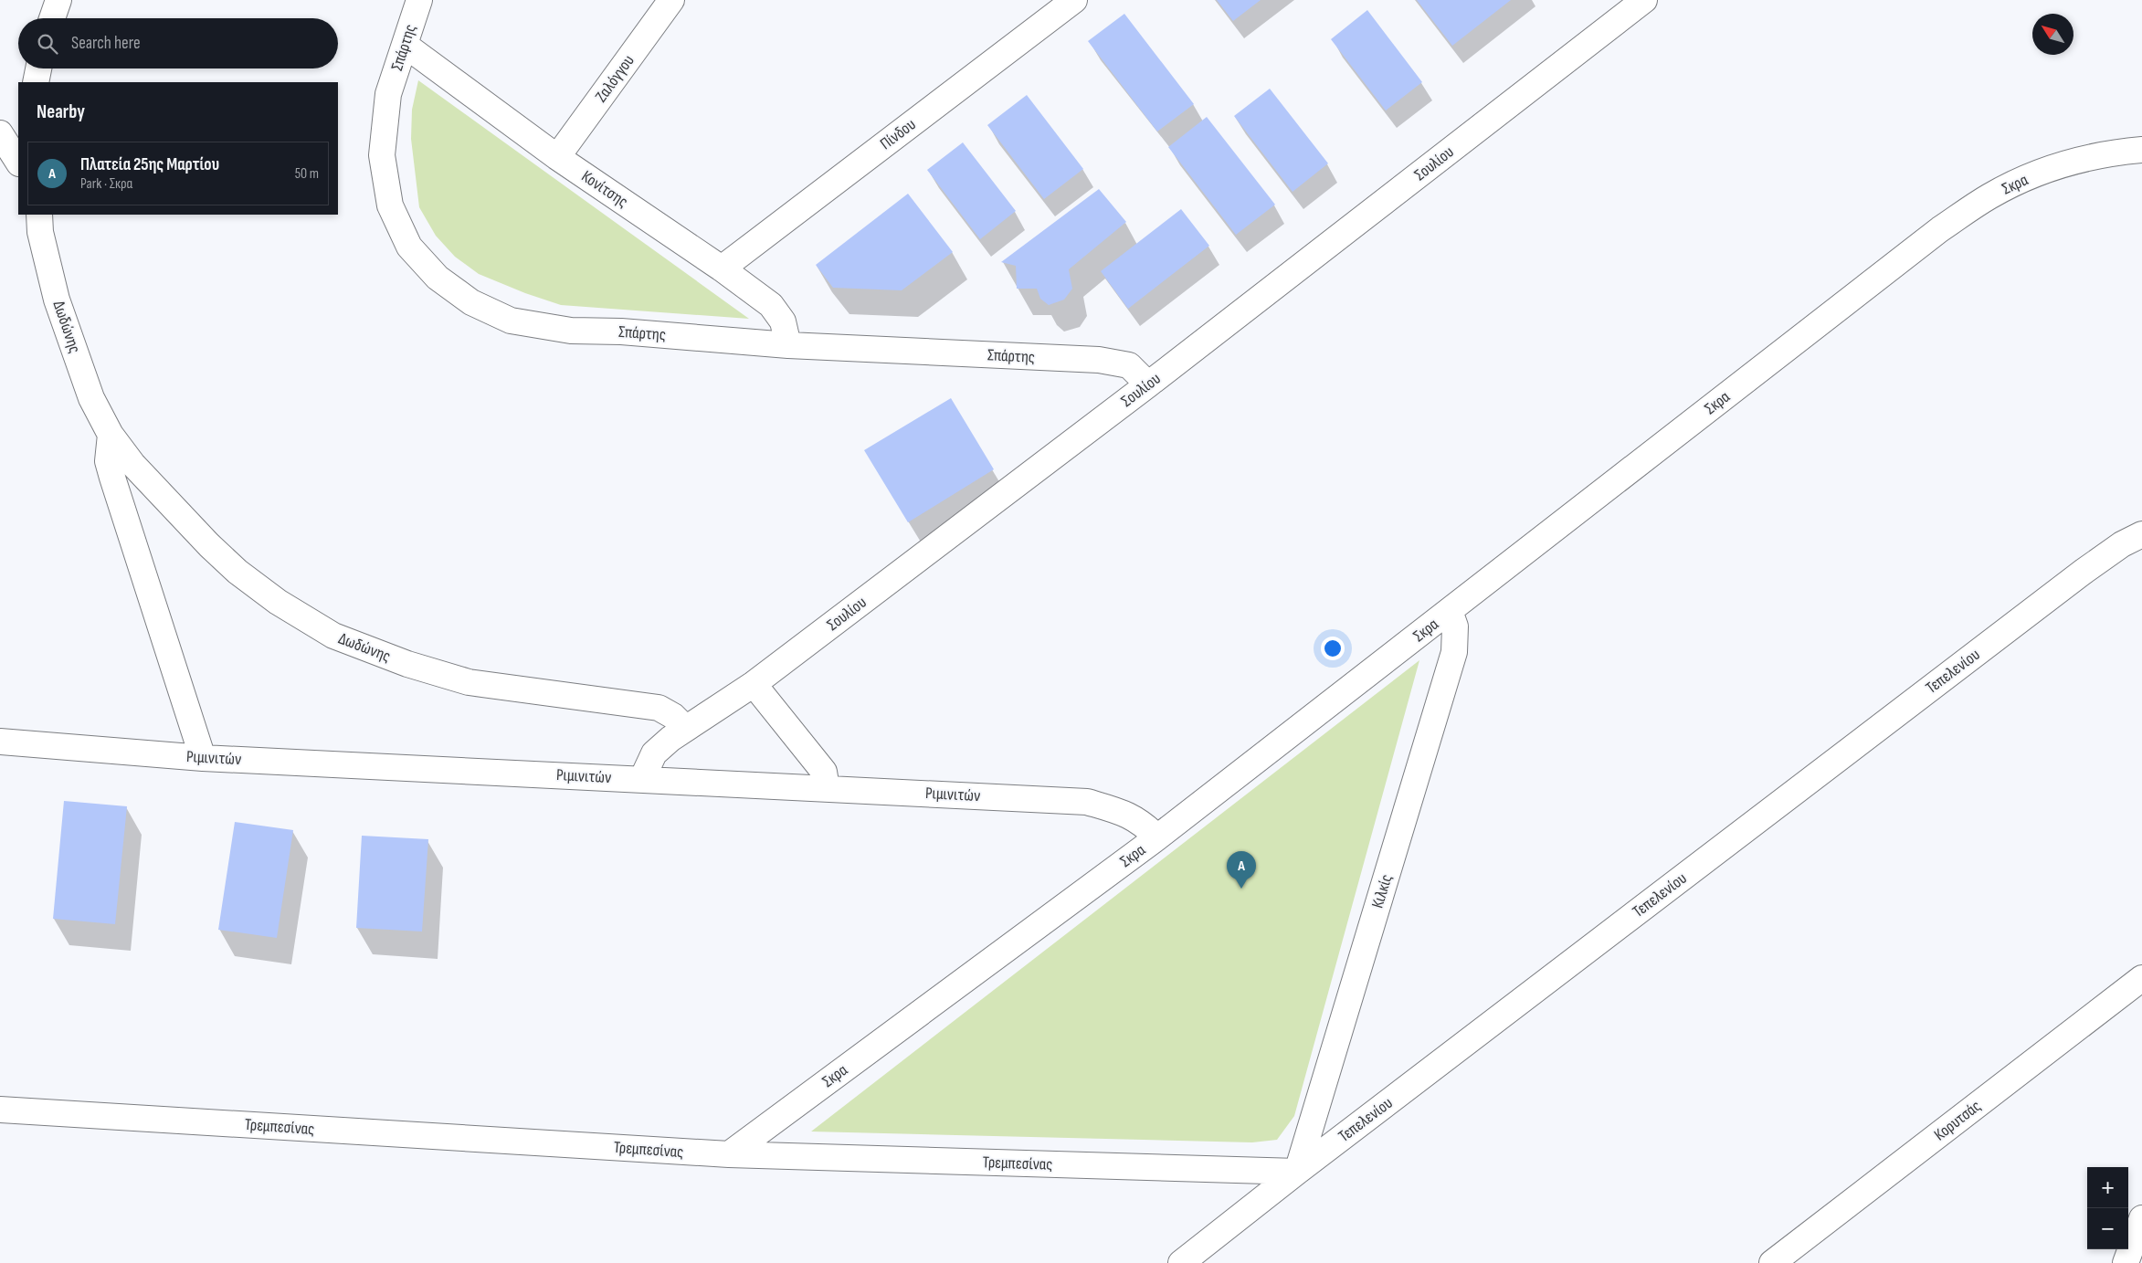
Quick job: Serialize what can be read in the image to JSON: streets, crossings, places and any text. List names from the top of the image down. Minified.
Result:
{"streets":{"street":["Σπάρτης","Ζαλόγγου","Πίνδου","Σουλίου","Σκρα","Κονίτσης","Δωδώνης","Τεπελενίου","Ριμινιτών","Κιλκίς","Κορυτσάς","Τρεμπεσίνας"]},"crossings":[["Σπάρτης","Σουλίου"],["Σπάρτης","Κονίτσης"],["Ζαλόγγου","Κονίτσης"],["Πίνδου","Κονίτσης"],["Σουλίου","Δωδώνης"],["Σουλίου","Ριμινιτών"],["Σκρα","Ριμινιτών"],["Σκρα","Κιλκίς"],["Σκρα","Τρεμπεσίνας"],["Τεπελενίου","Κιλκίς"],["Τεπελενίου","Τρεμπεσίνας"],["Κιλκίς","Τρεμπεσίνας"]],"north":"top left","page":{"search":"Search here","heading":"Nearby","list":[{"mark":"A","name":"Πλατεία 25ης Μαρτίου","note":"Park · Σκρα","value":"50 m"}],"pins":"A","map_buttons":["+","−"]}}
